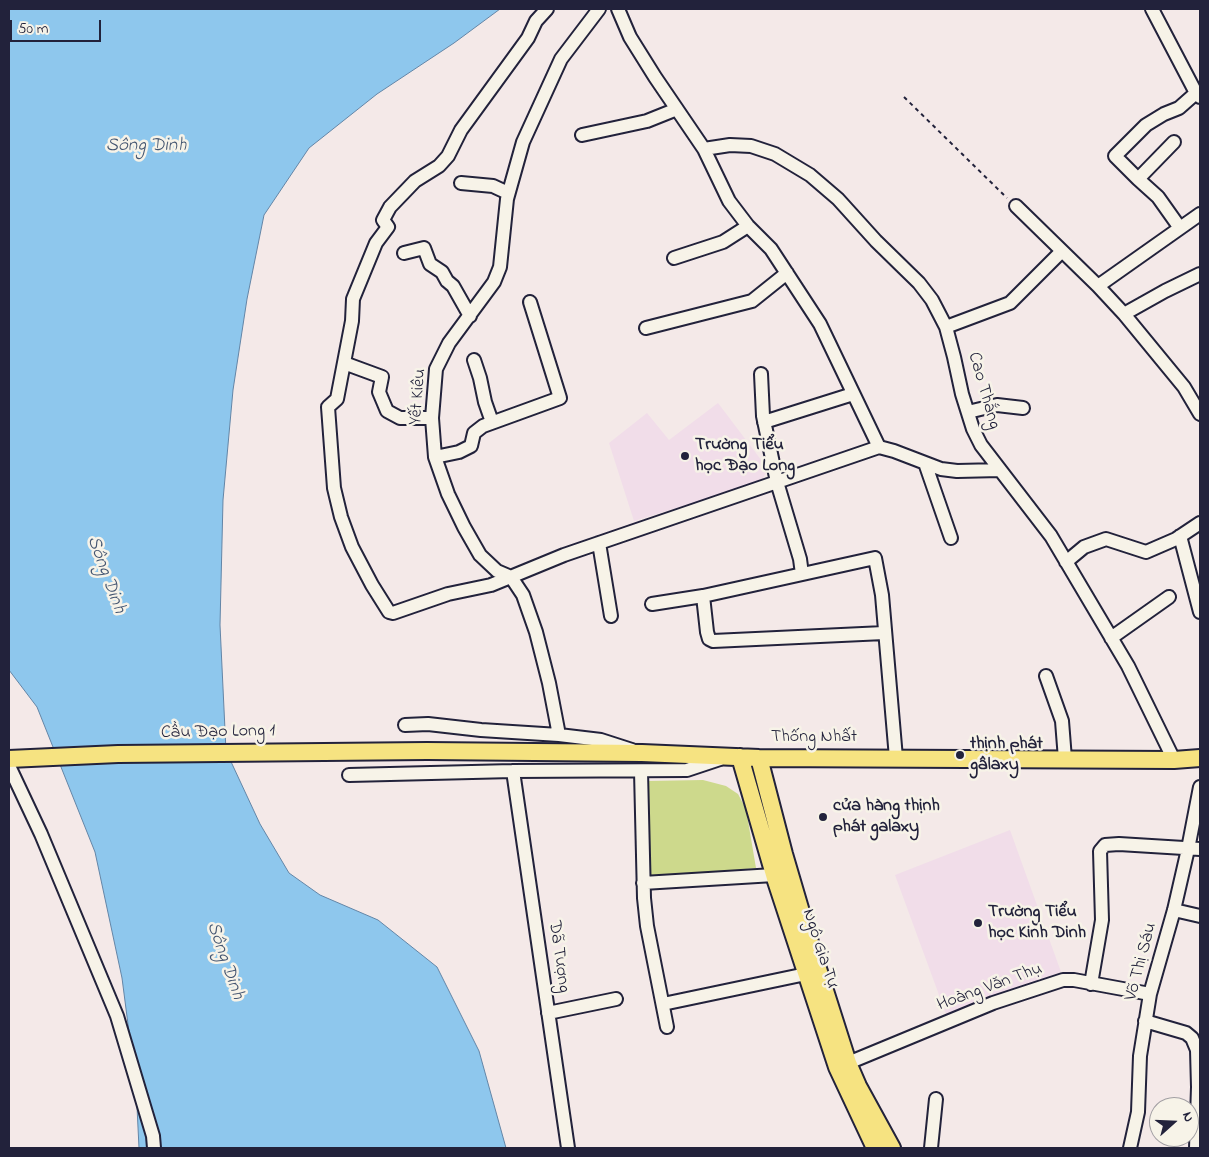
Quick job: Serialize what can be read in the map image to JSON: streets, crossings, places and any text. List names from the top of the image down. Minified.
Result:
{"streets":{"main road":["Cầu Đạo Long 1","Thống Nhất","Ngô Gia Tự"],"street":["Cao Thắng","Yết Kiêu","Dã Tượng","Võ Thị Sáu","Hoàng Văn Thụ"]},"crossings":[["Cao Thắng","Thống Nhất"],["Cầu Đạo Long 1","Thống Nhất"],["Thống Nhất","Ngô Gia Tự"],["Ngô Gia Tự","Hoàng Văn Thụ"],["Võ Thị Sáu","Hoàng Văn Thụ"]],"water":["Sông Dinh"],"places":["Trường Tiểu học Đạo Long","thịnh phát gâlaxy","cửa hàng thịnh phát galaxy","Trường Tiểu học Kinh Dinh"],"scale_bar":"50 m","north":"right"}
